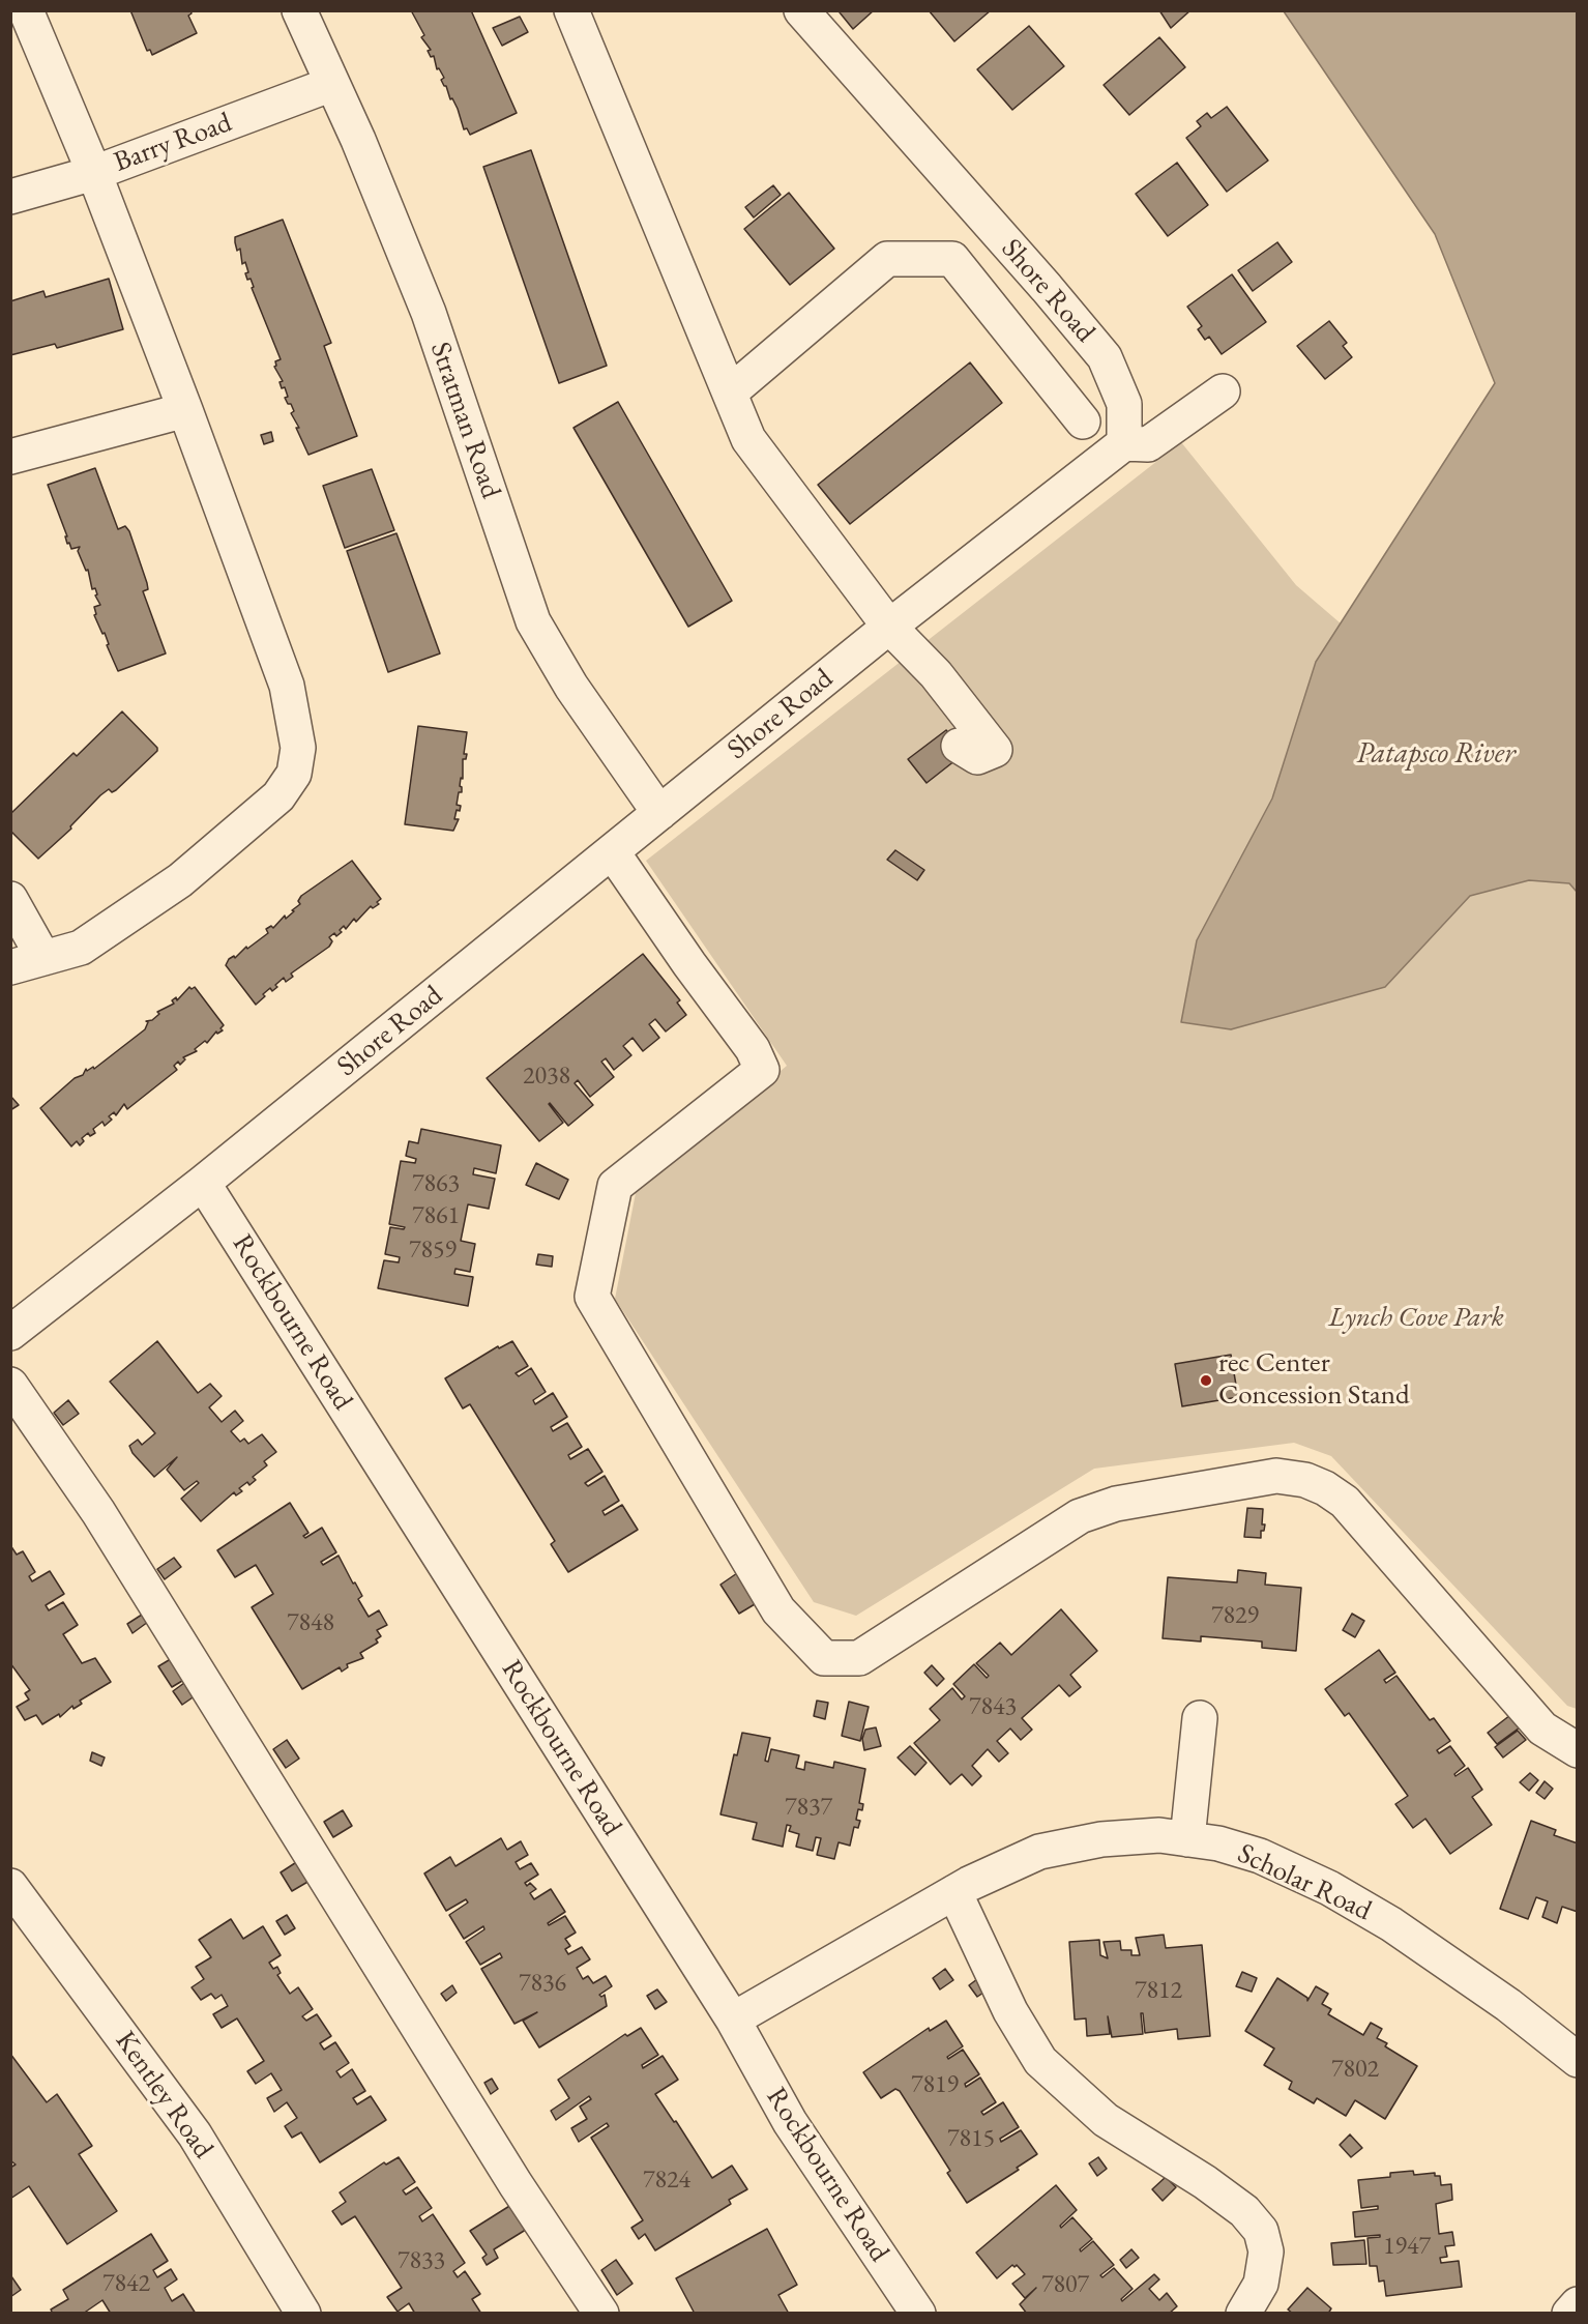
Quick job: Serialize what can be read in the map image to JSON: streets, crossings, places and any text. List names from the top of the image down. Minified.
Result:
{"streets":{"street":["Barry Road","Shore Road","Stratman Road","Rockbourne Road","Scholar Road","Kentley Road"]},"crossings":[["Barry Road","Stratman Road"],["Shore Road","Stratman Road"],["Shore Road","Rockbourne Road"],["Rockbourne Road","Scholar Road"]],"water":["Patapsco River"],"parks":["Lynch Cove Park"],"places":["rec Center Concession Stand"],"house_numbers":["2038","7863","7861","7859","7829","7848","7843","7837","7836","7812","7802","7819","7815","7824","1947","7833","7842","7807"]}
